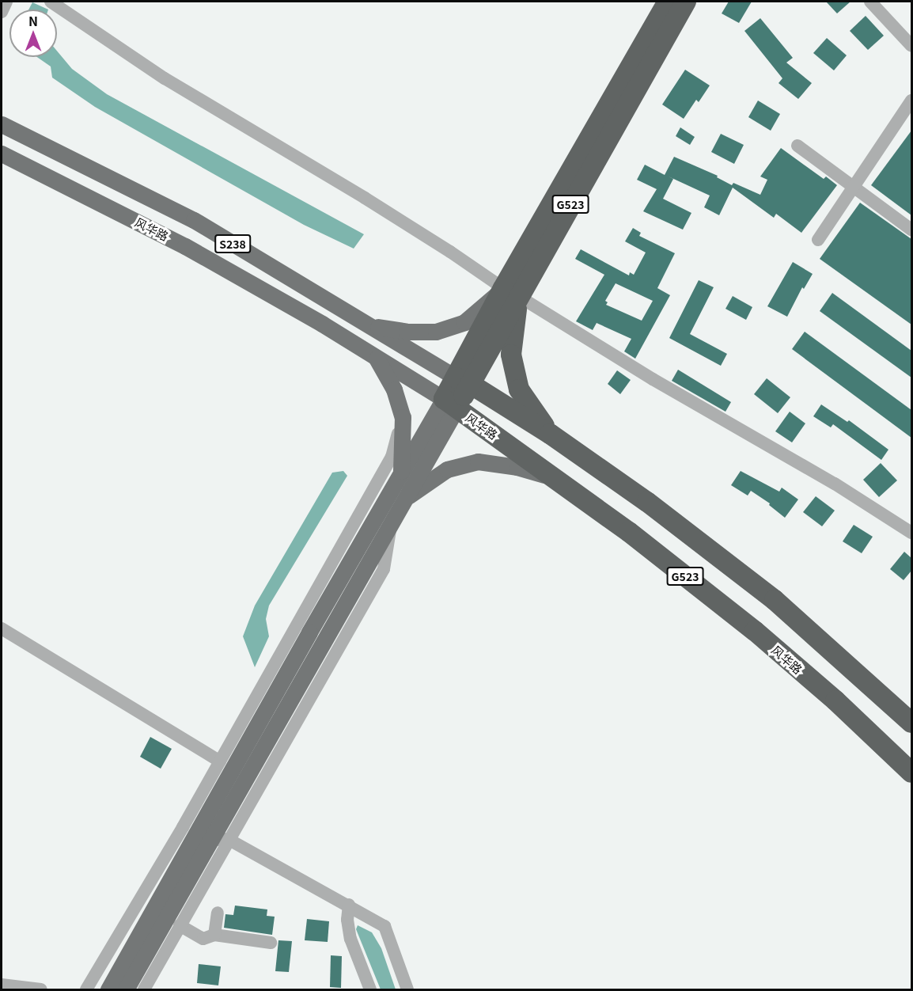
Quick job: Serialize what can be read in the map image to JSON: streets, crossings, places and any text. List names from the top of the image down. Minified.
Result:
{"streets":{"highway":["G523","风华路"],"main road":["S238"]},"crossings":[["G523","风华路"],["G523","S238"]],"north":"top"}
